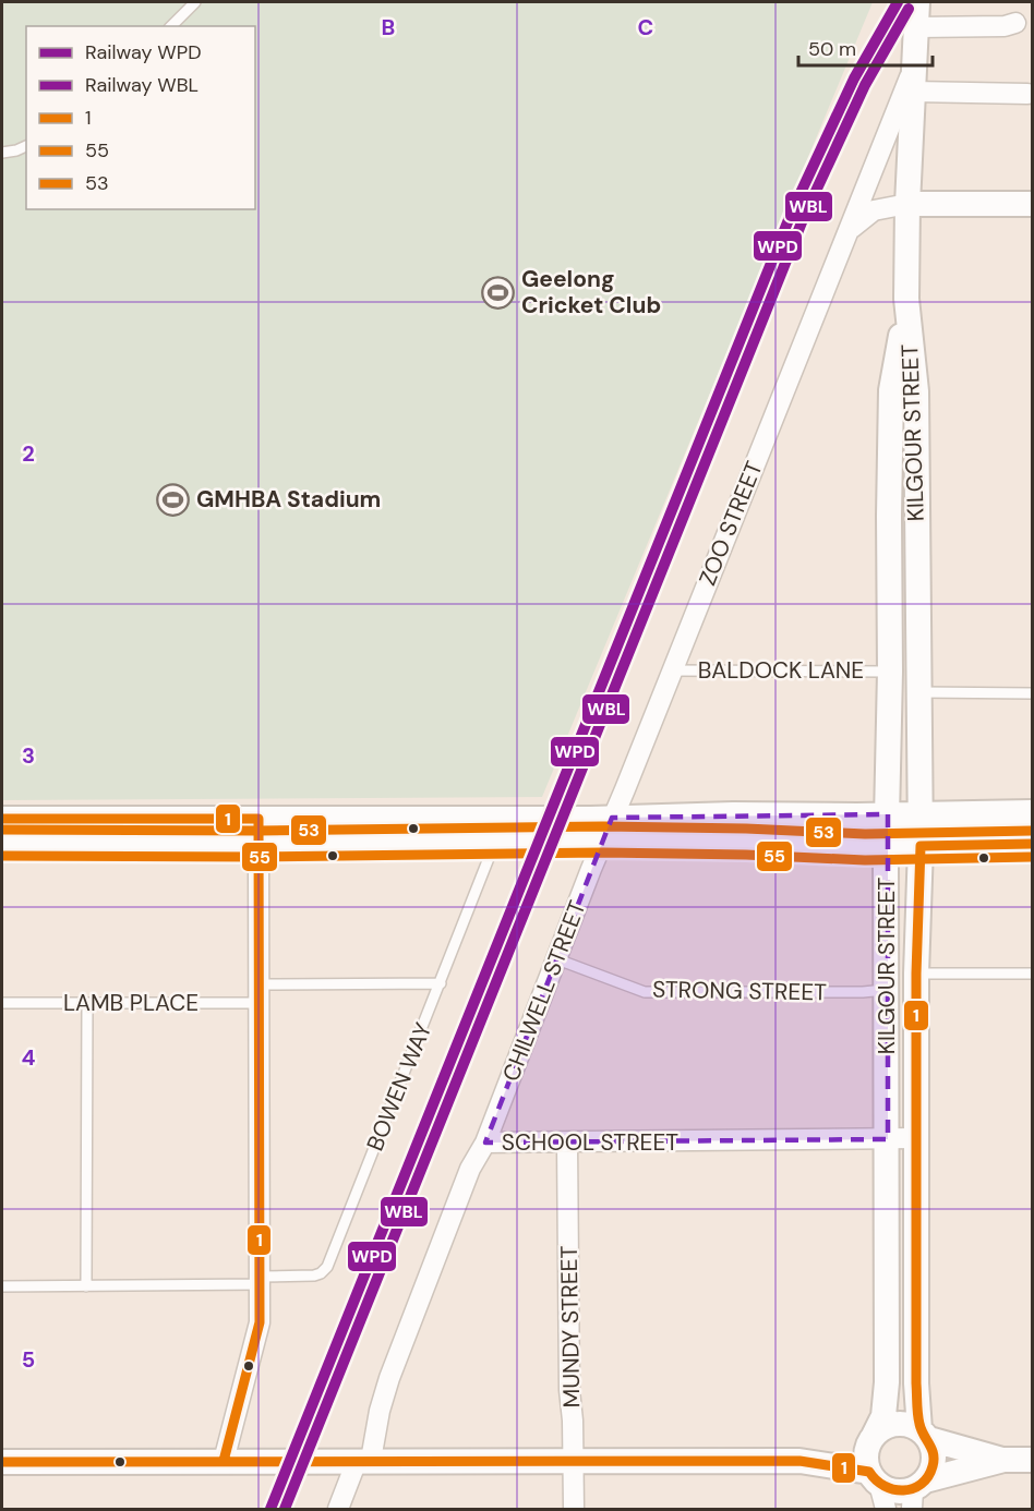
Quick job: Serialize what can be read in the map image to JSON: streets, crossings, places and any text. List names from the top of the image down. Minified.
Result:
{"streets":{"street":["KILGOUR STREET","ZOO STREET","CHILWELL STREET","SCHOOL STREET","MUNDY STREET"],"lane":["BALDOCK LANE","STRONG STREET","LAMB PLACE","BOWEN WAY"]},"crossings":[["KILGOUR STREET","ZOO STREET"],["KILGOUR STREET","BALDOCK LANE"],["KILGOUR STREET","STRONG STREET"],["KILGOUR STREET","SCHOOL STREET"],["ZOO STREET","BALDOCK LANE"],["ZOO STREET","CHILWELL STREET"],["CHILWELL STREET","STRONG STREET"],["CHILWELL STREET","SCHOOL STREET"],["LAMB PLACE","BOWEN WAY"],["SCHOOL STREET","MUNDY STREET"]],"places":{"sports":["Geelong Cricket Club","GMHBA Stadium"]},"lines":["rail line WPD","rail line WBL","transit line 1","transit line 53","transit line 55"],"legend":["Railway WPD","Railway WBL","1","55","53"],"scale_bar":"50 m","grid":{"columns":["B","C"],"rows":["2","3","4","5"]}}
